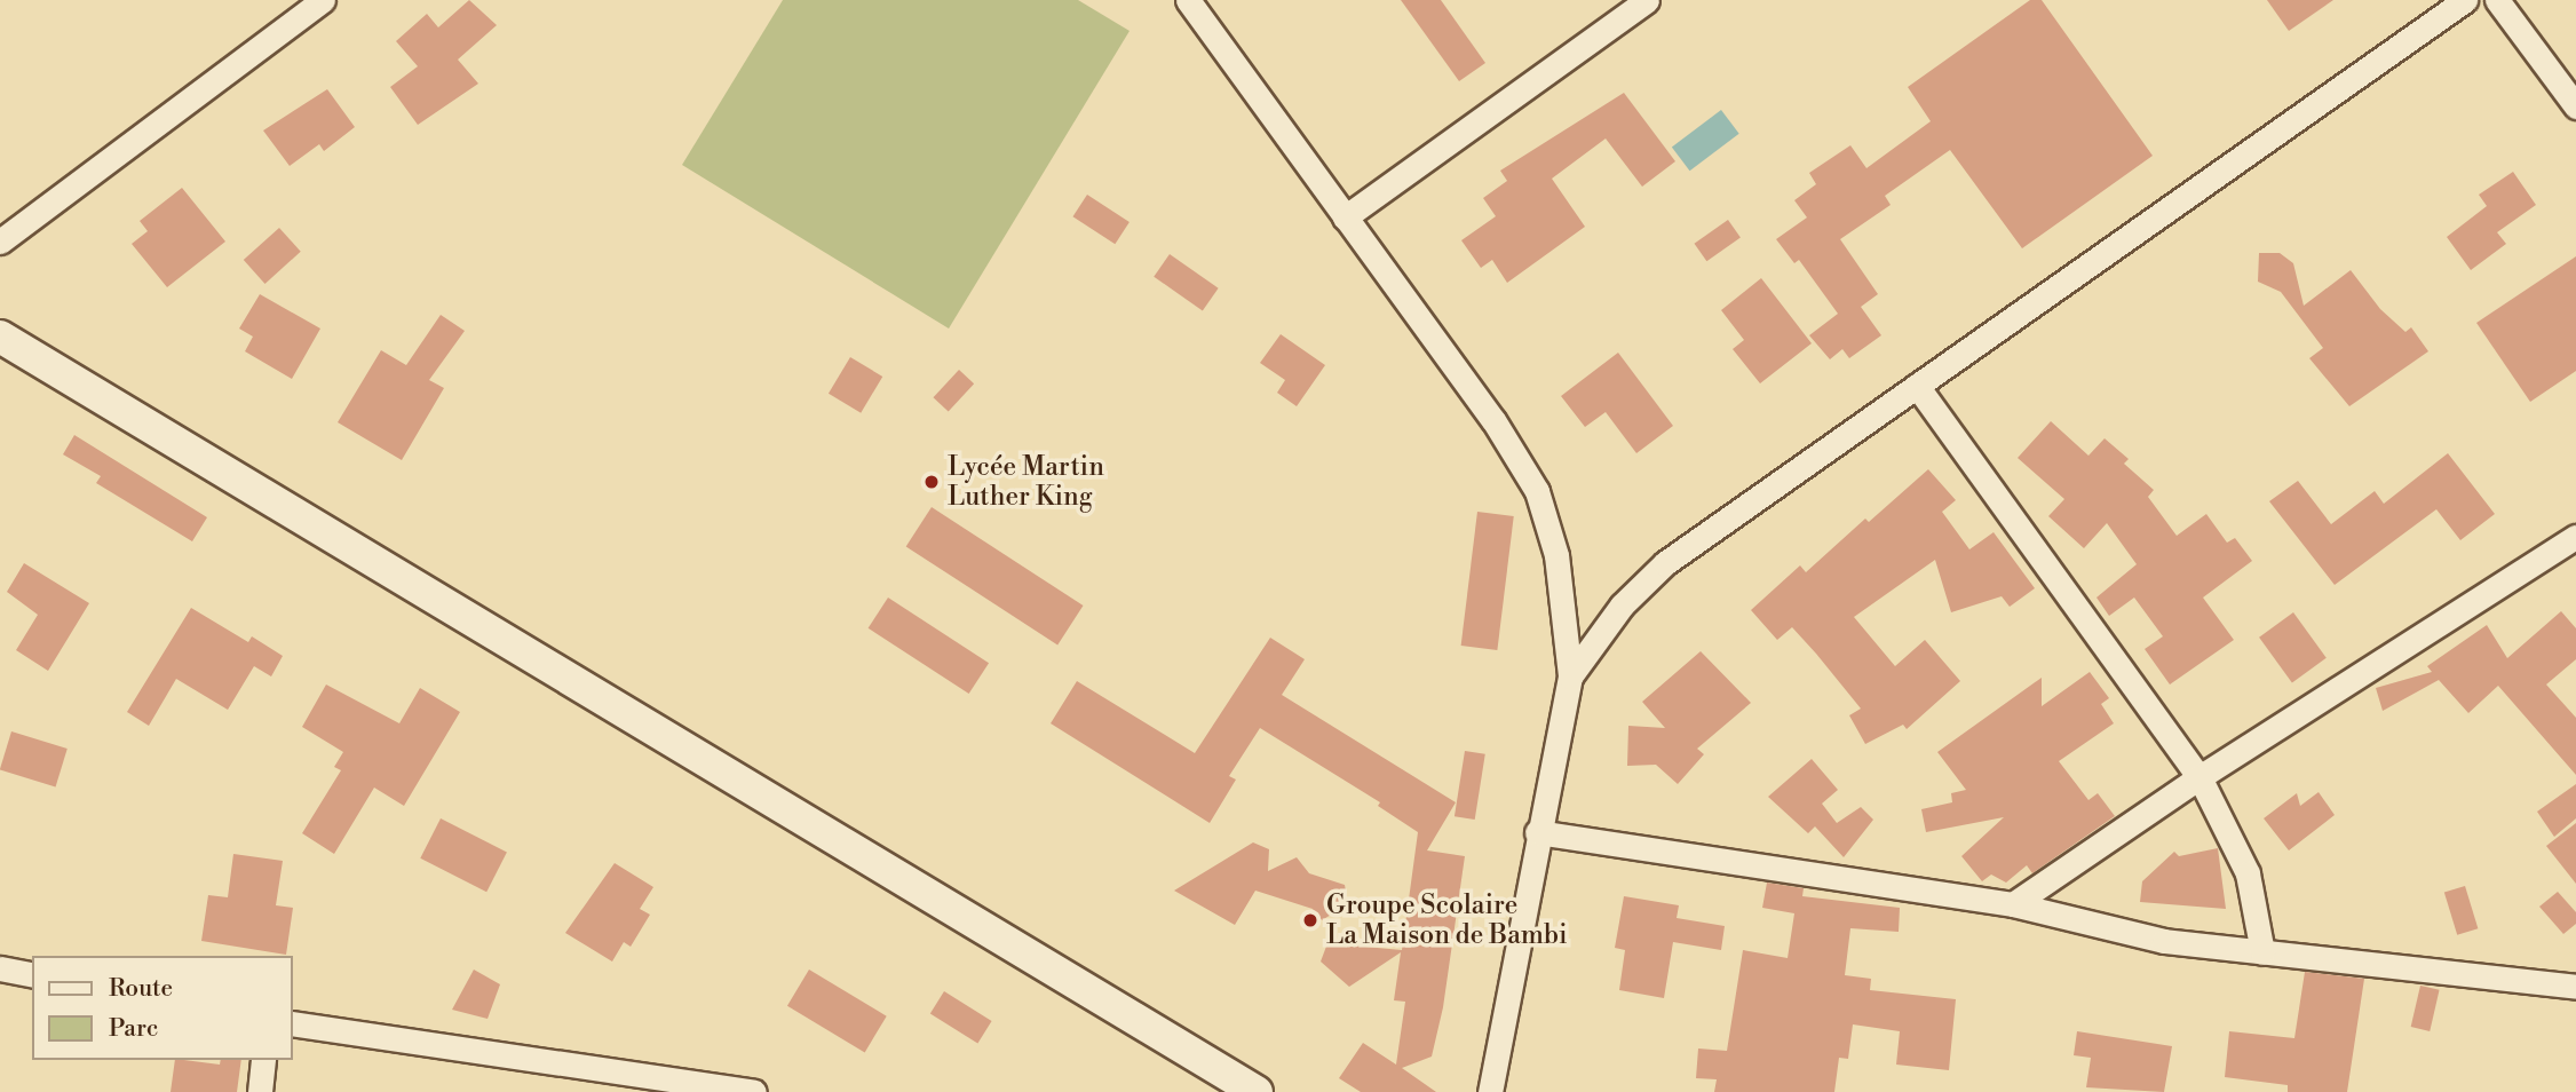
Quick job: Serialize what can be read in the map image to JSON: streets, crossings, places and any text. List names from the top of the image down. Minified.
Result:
{"places":["Lycée Martin Luther King","Groupe Scolaire La Maison de Bambi"],"legend":["Route","Parc"]}
